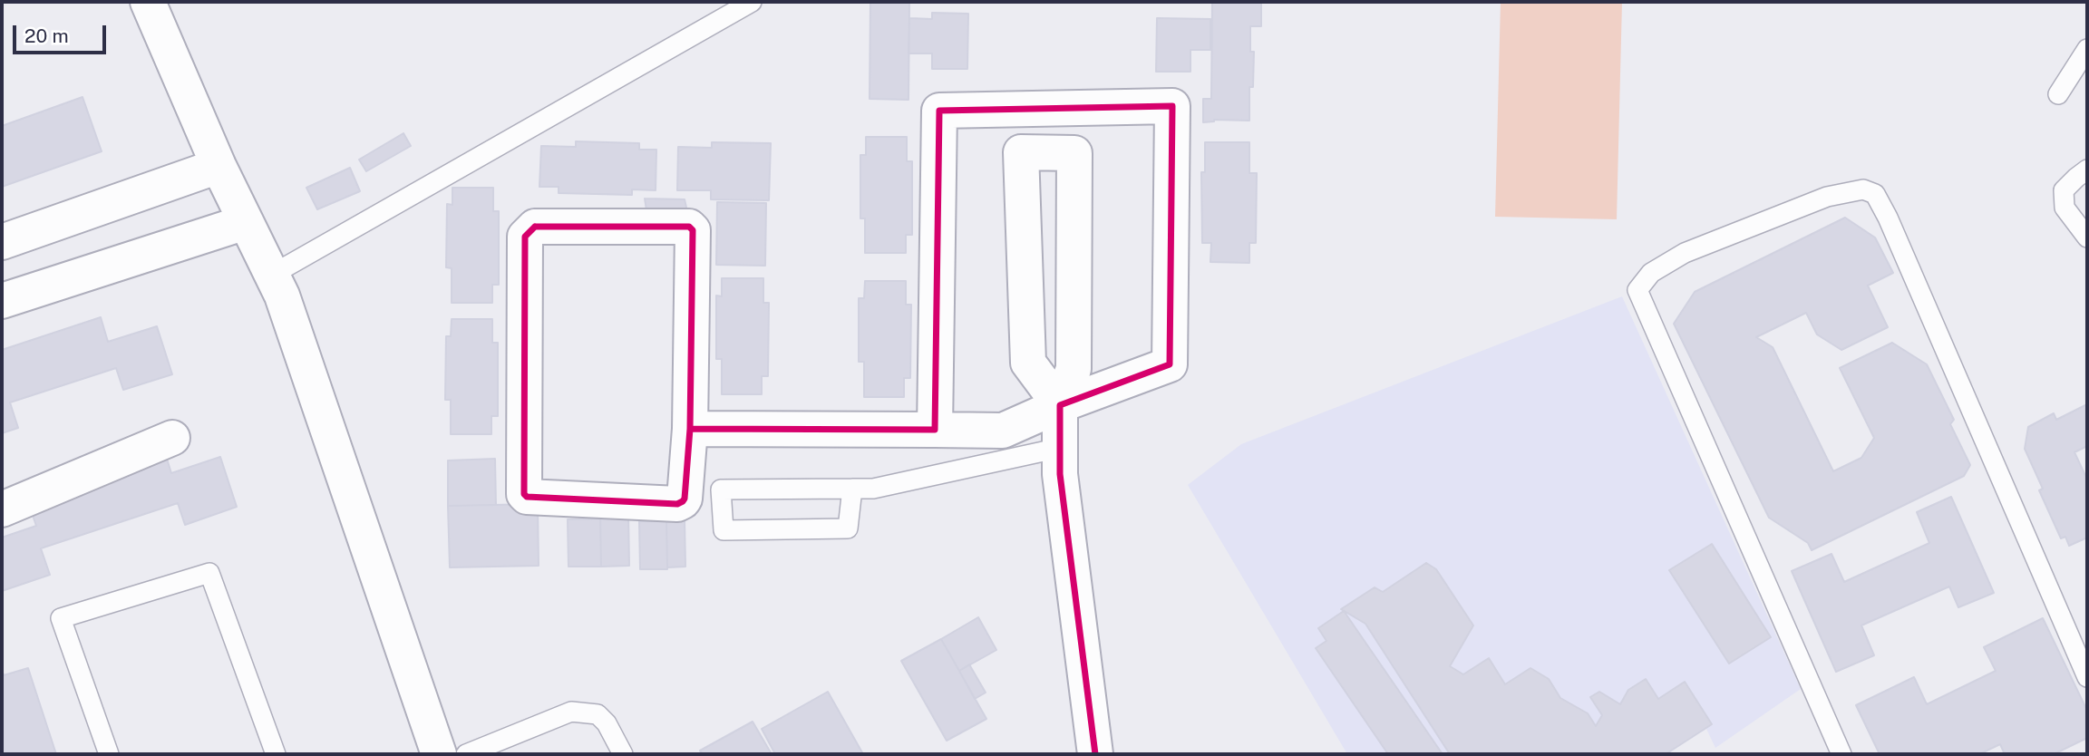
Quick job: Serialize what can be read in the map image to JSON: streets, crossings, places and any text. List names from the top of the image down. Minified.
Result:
{"scale_bar":"20 m"}
